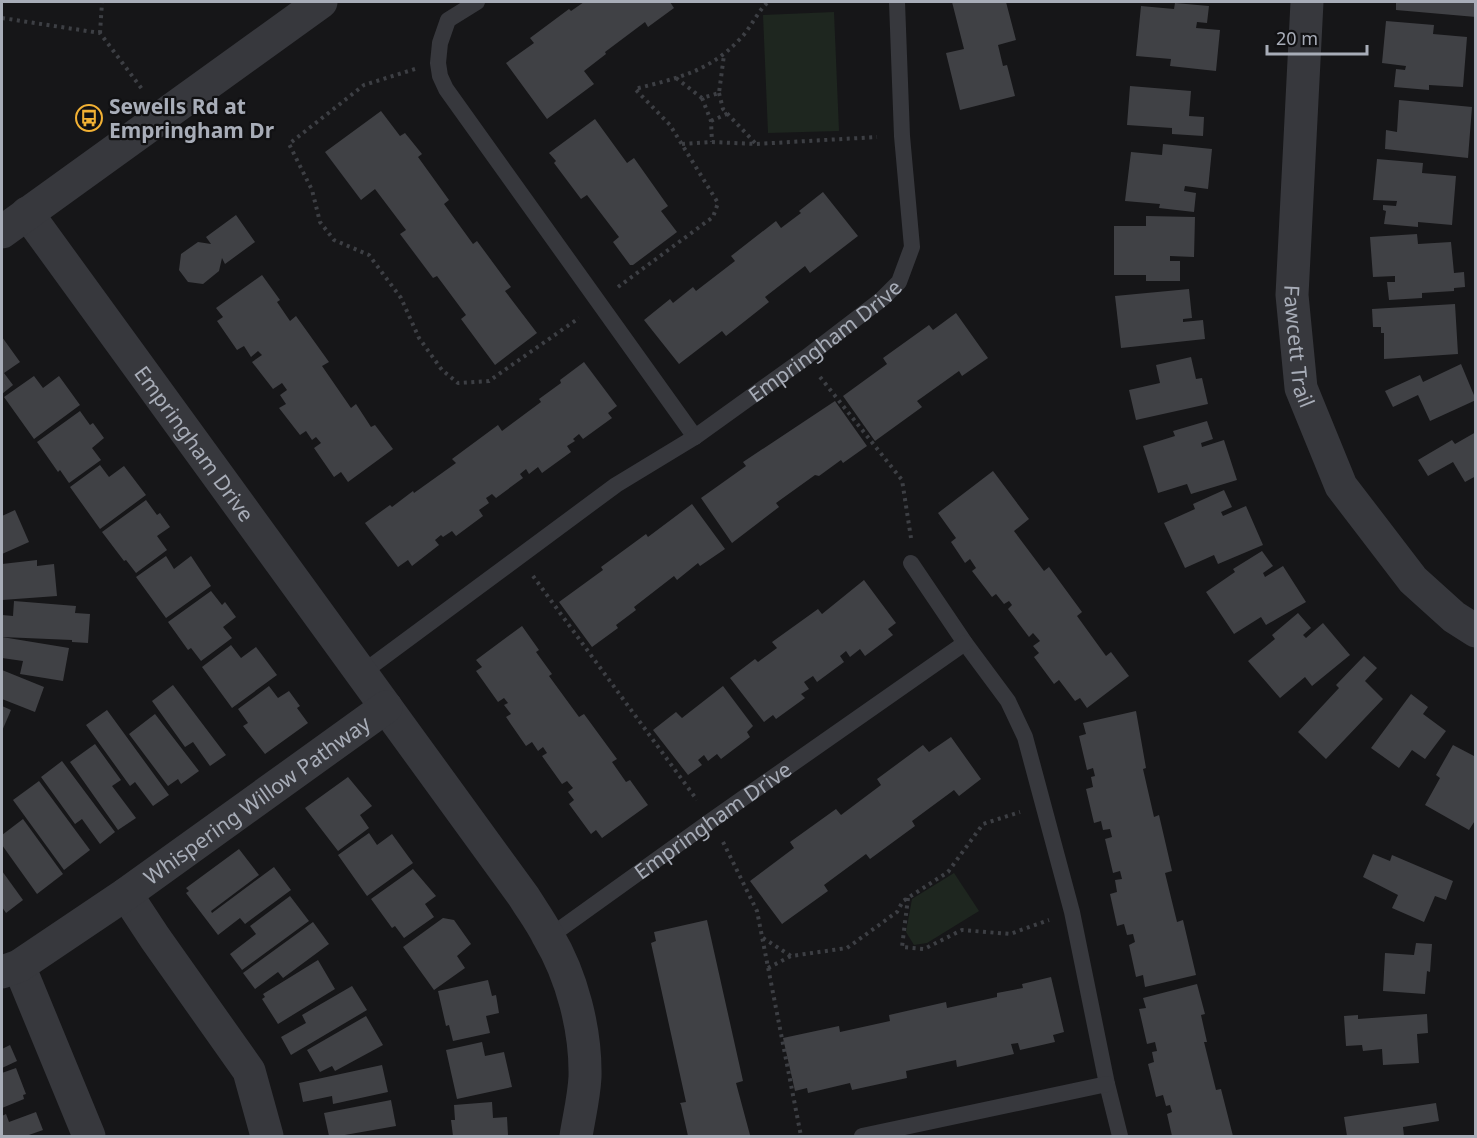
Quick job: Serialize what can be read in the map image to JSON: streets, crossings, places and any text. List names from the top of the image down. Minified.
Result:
{"streets":{"street":["Empringham Drive","Fawcett Trail","Whispering Willow Pathway"]},"crossings":[["Empringham Drive","Whispering Willow Pathway"]],"places":{"bus stop":["Sewells Rd at Empringham Dr"]},"scale_bar":"20 m"}
